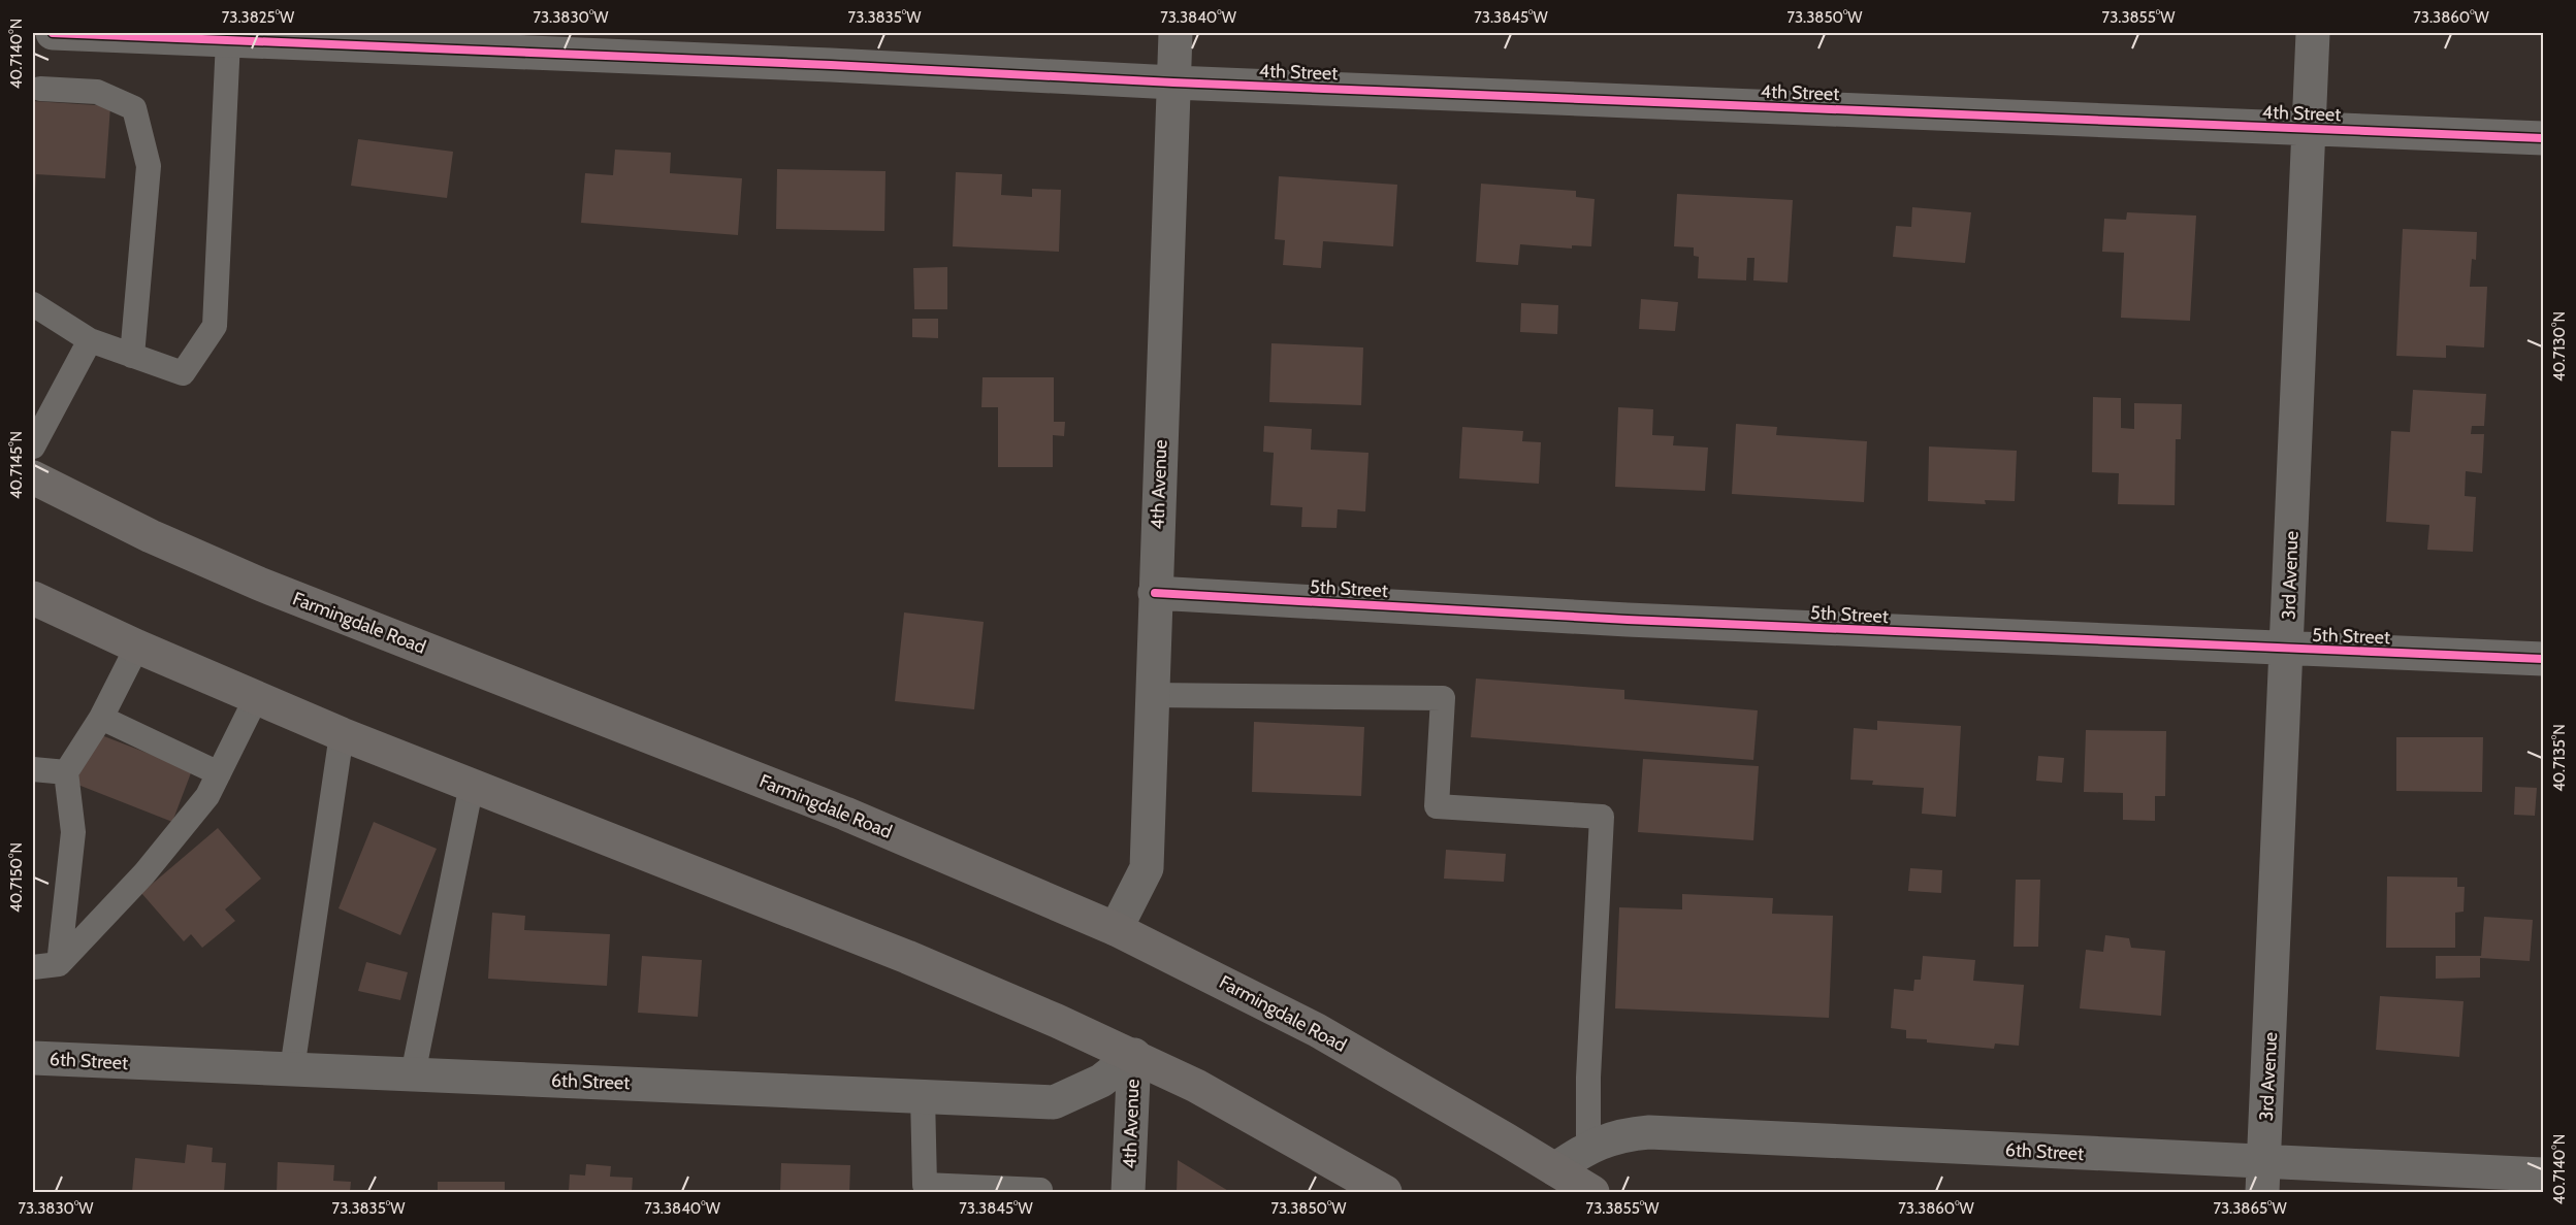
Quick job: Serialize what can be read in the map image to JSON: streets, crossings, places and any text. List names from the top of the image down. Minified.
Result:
{"streets":{"main road":["Farmingdale Road"],"street":["4th Street","4th Avenue","3rd Avenue","5th Street","6th Street"]},"crossings":[["4th Street","4th Avenue"],["4th Street","3rd Avenue"],["4th Avenue","5th Street"],["4th Avenue","Farmingdale Road"],["4th Avenue","6th Street"],["3rd Avenue","5th Street"],["3rd Avenue","6th Street"],["Farmingdale Road","6th Street"]],"coordinates":["73.3825°W","73.3830°W","73.3835°W","73.3840°W","73.3845°W","73.3850°W","73.3855°W","73.3860°W","40.7140°N","40.7130°N","40.7145°N","40.7135°N","40.7150°N","73.3865°W"]}
